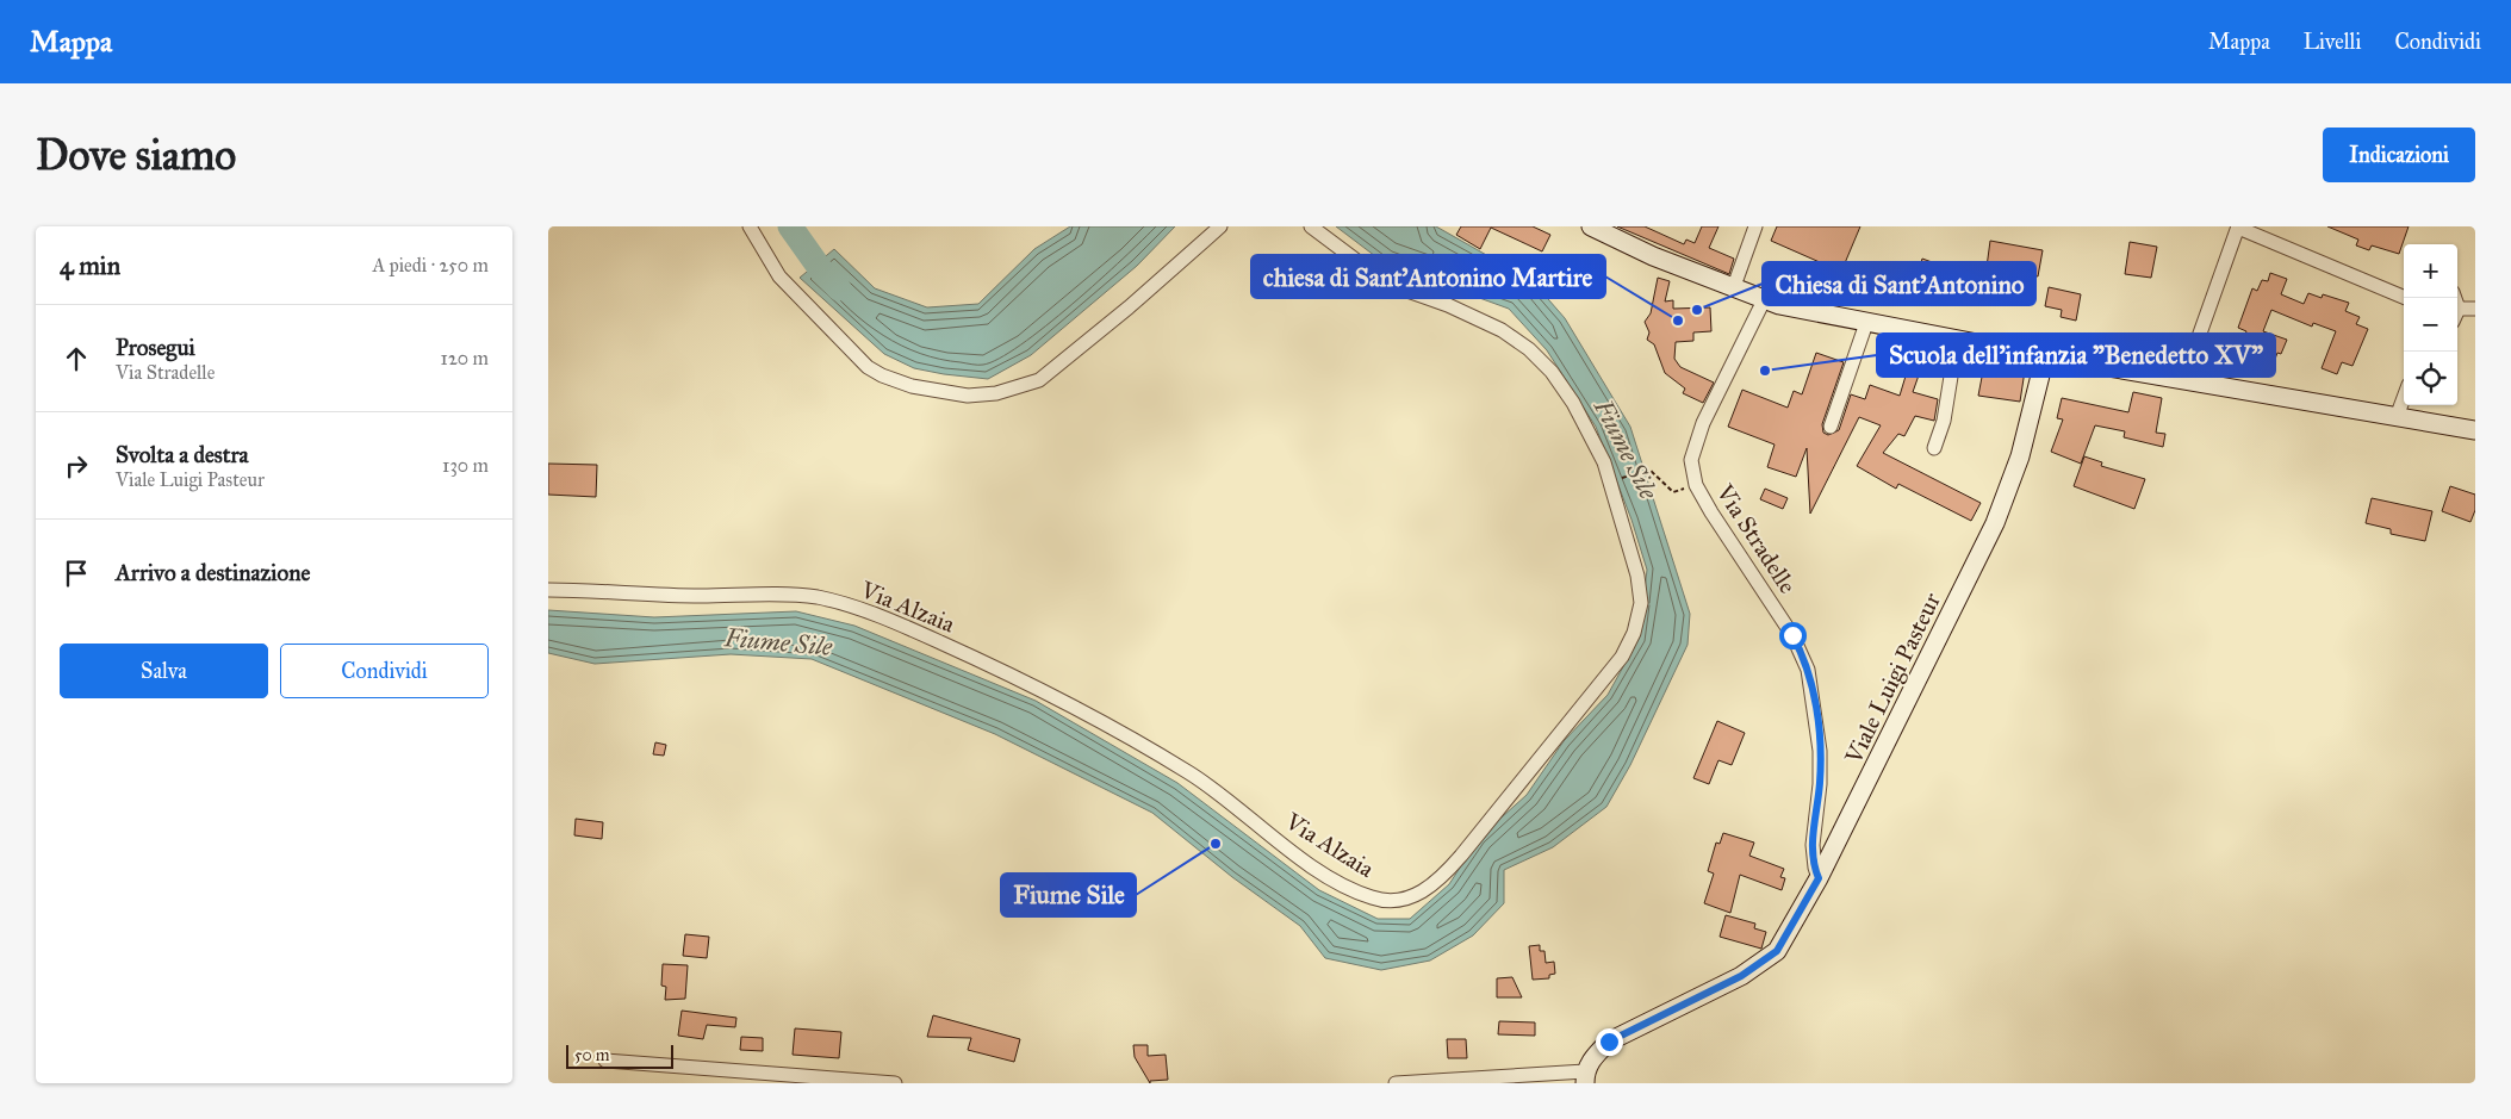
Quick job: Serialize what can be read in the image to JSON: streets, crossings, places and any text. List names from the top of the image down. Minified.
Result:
{"streets":{"main road":["Viale Luigi Pasteur"],"street":["Via Stradelle","Via Alzaia"]},"crossings":[["Via Stradelle","Viale Luigi Pasteur"]],"water":["Fiume Sile"],"places":["Chiesa di Sant'Antonino","chiesa di Sant'Antonino Martire","Scuola dell'infanzia \"Benedetto XV\"","Fiume Sile"],"scale_bar":"50 m","page":{"header":"Mappa","nav":["Mappa","Livelli","Condividi"],"buttons":["Indicazioni",["Salva","Condividi"]],"title":"Dove siamo","heading":["4 min","A piedi · 250 m"],"map_buttons":["+","−"],"list":[["Prosegui","Via Stradelle","120 m"],["Svolta a destra","Viale Luigi Pasteur","130 m"],"Arrivo a destinazione"],"scale":"50 m"}}
